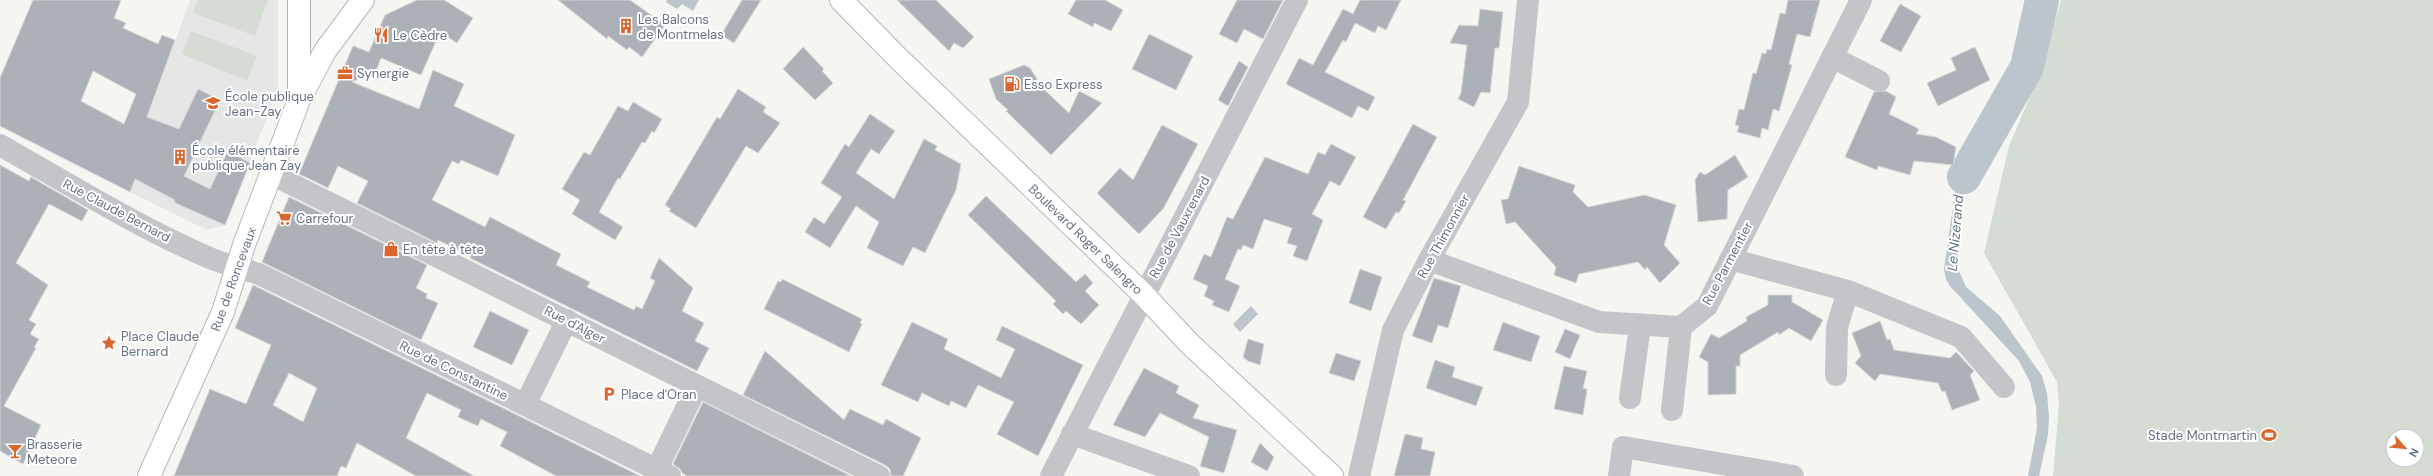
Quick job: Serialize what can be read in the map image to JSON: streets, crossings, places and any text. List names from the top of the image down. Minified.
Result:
{"streets":{"main road":["Boulevard Roger Salengro","Rue de Roncevaux"],"street":["Rue Claude Bernard","Rue de Vauxrenard","Rue Thimonnier","Rue Parmentier","Rue d'Alger","Rue de Constantine"]},"crossings":[["Rue Claude Bernard","Rue de Roncevaux"],["Rue Claude Bernard","Rue de Constantine"],["Rue de Vauxrenard","Boulevard Roger Salengro"],["Rue de Roncevaux","Rue d'Alger"],["Rue de Roncevaux","Rue de Constantine"]],"water":["Le Nizerand"],"places":{"building":["Les Balcons de Montmelas","École élémentaire publique Jean Zay"],"restaurant":["Le Cèdre"],"office":["Synergie"],"fuel station":["Esso Express"],"school or university":["École publique Jean-Zay"],"supermarket":["Carrefour"],"shop":["En tête à tête"],"place":["Place Claude Bernard"],"parking":["Place d'Oran"],"sports":["Stade Montmartin"],"bar":["Brasserie Meteore"]},"north":"bottom right"}
